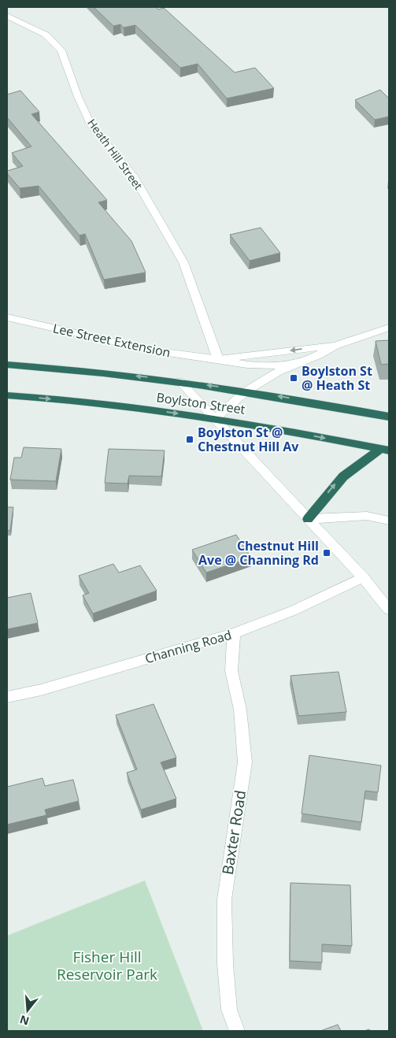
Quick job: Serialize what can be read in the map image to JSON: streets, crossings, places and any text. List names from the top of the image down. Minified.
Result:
{"streets":{"highway":["Boylston Street"],"street":["Heath Hill Street","Lee Street Extension","Channing Road","Baxter Road"]},"crossings":[["Heath Hill Street","Lee Street Extension"],["Channing Road","Baxter Road"]],"parks":["Fisher Hill Reservoir Park"],"places":{"transit":["Boylston St @ Heath St","Boylston St @ Chestnut Hill Av","Chestnut Hill Ave @ Channing Rd"]},"north":"bottom"}
